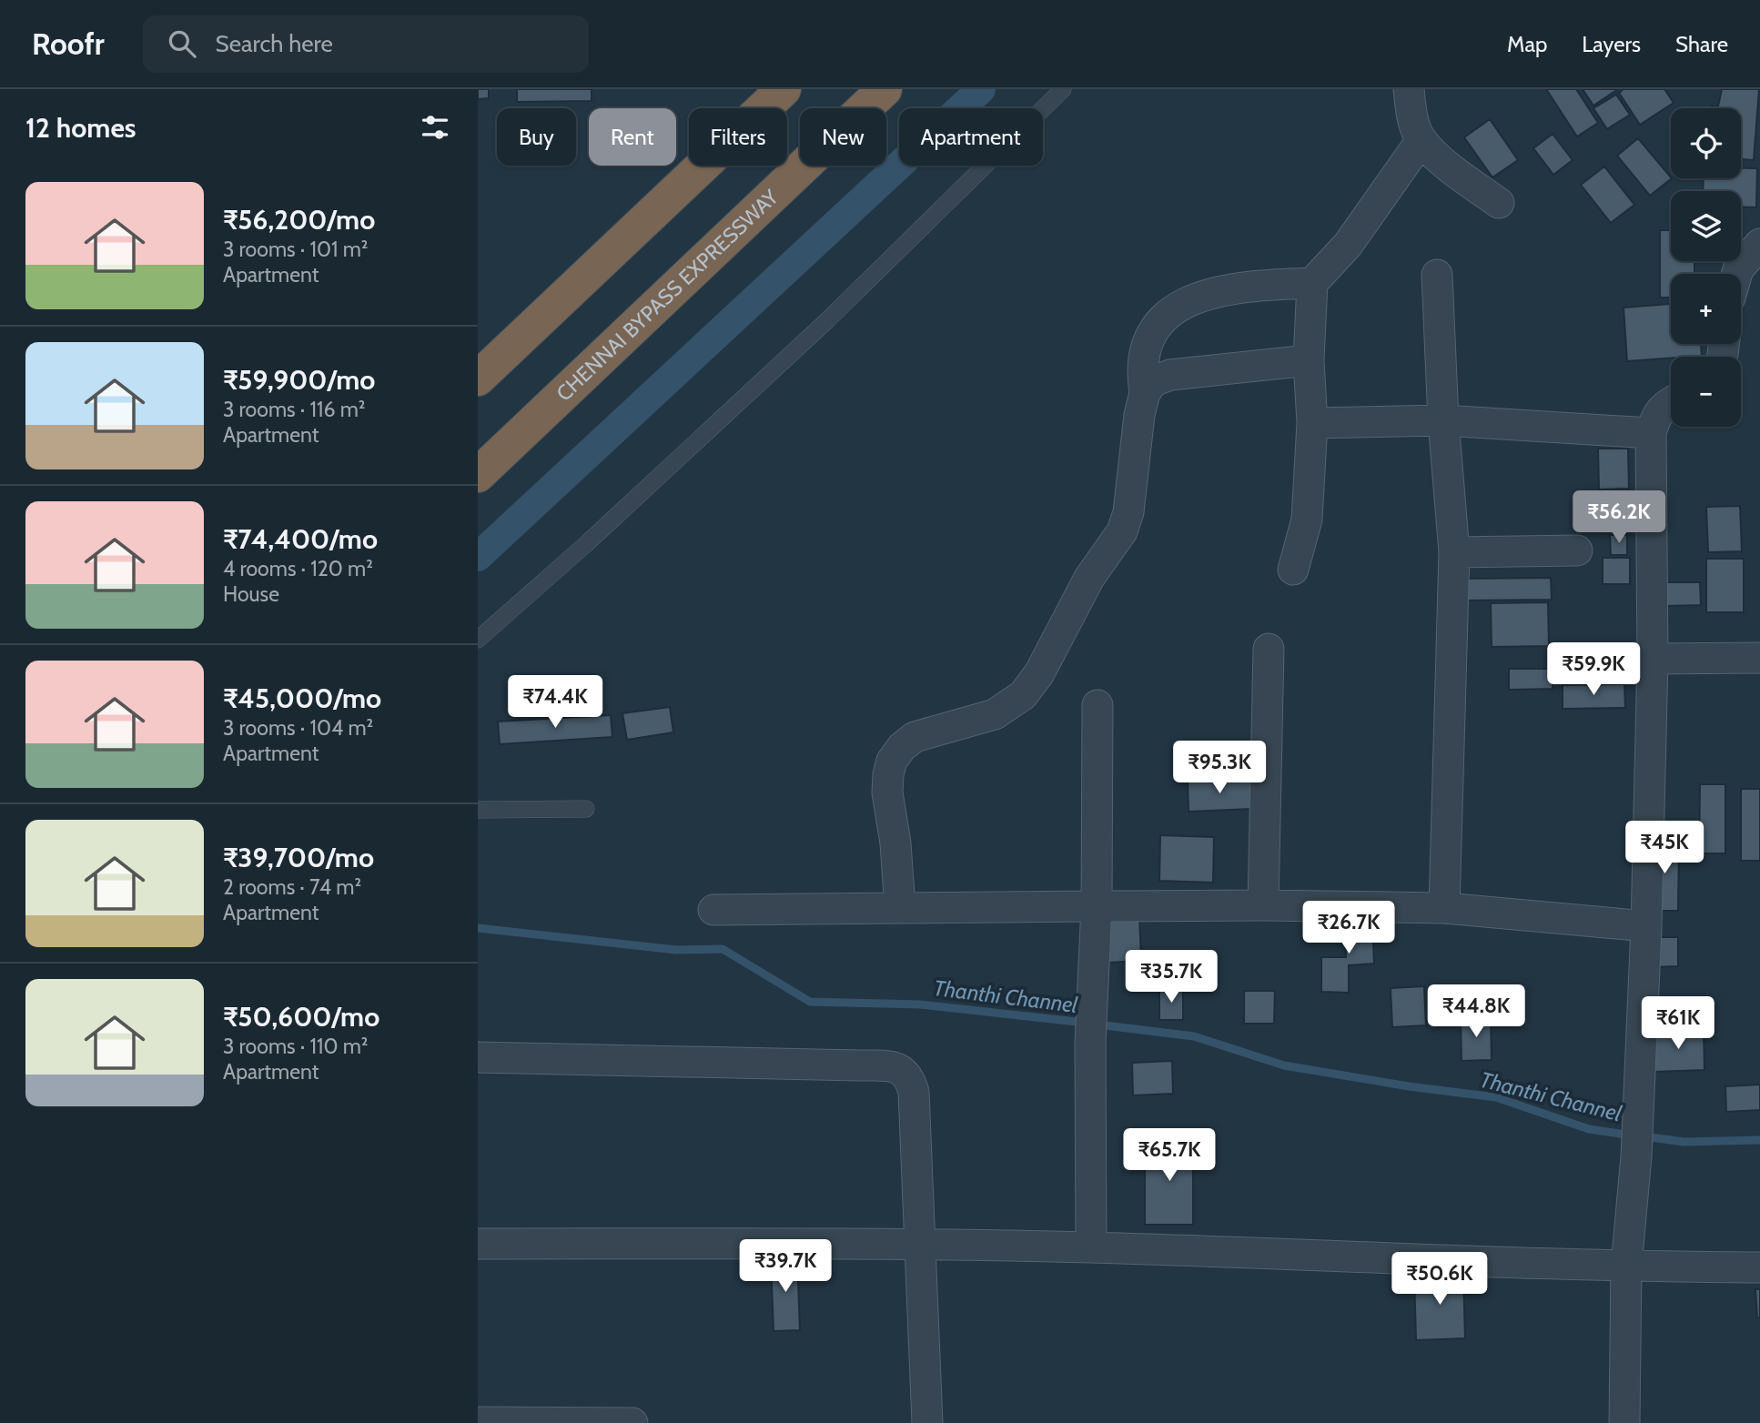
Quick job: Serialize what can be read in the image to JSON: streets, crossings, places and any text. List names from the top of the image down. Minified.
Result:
{"streets":{"highway":["CHENNAI BYPASS EXPRESSWAY"]},"water":["Thanthi Channel"],"page":{"header":"Roofr","search":"Search here","nav":["Map","Layers","Share"],"heading":"12 homes","map_buttons":["+","−"],"chip":["Buy","Rent","Filters","New","Apartment"],"list":[{"name":"₹56,200/mo","note":"3 rooms · 101 m² · Apartment"},{"name":"₹59,900/mo","note":"3 rooms · 116 m² · Apartment"},{"name":"₹74,400/mo","note":"4 rooms · 120 m² · House"},{"name":"₹45,000/mo","note":"3 rooms · 104 m² · Apartment"},{"name":"₹39,700/mo","note":"2 rooms · 74 m² · Apartment"},{"name":"₹50,600/mo","note":"3 rooms · 110 m² · Apartment"}],"price":["₹56.2K","₹59.9K","₹74.4K","₹95.3K","₹45K","₹26.7K","₹35.7K","₹44.8K","₹61K","₹65.7K","₹39.7K","₹50.6K"]}}
